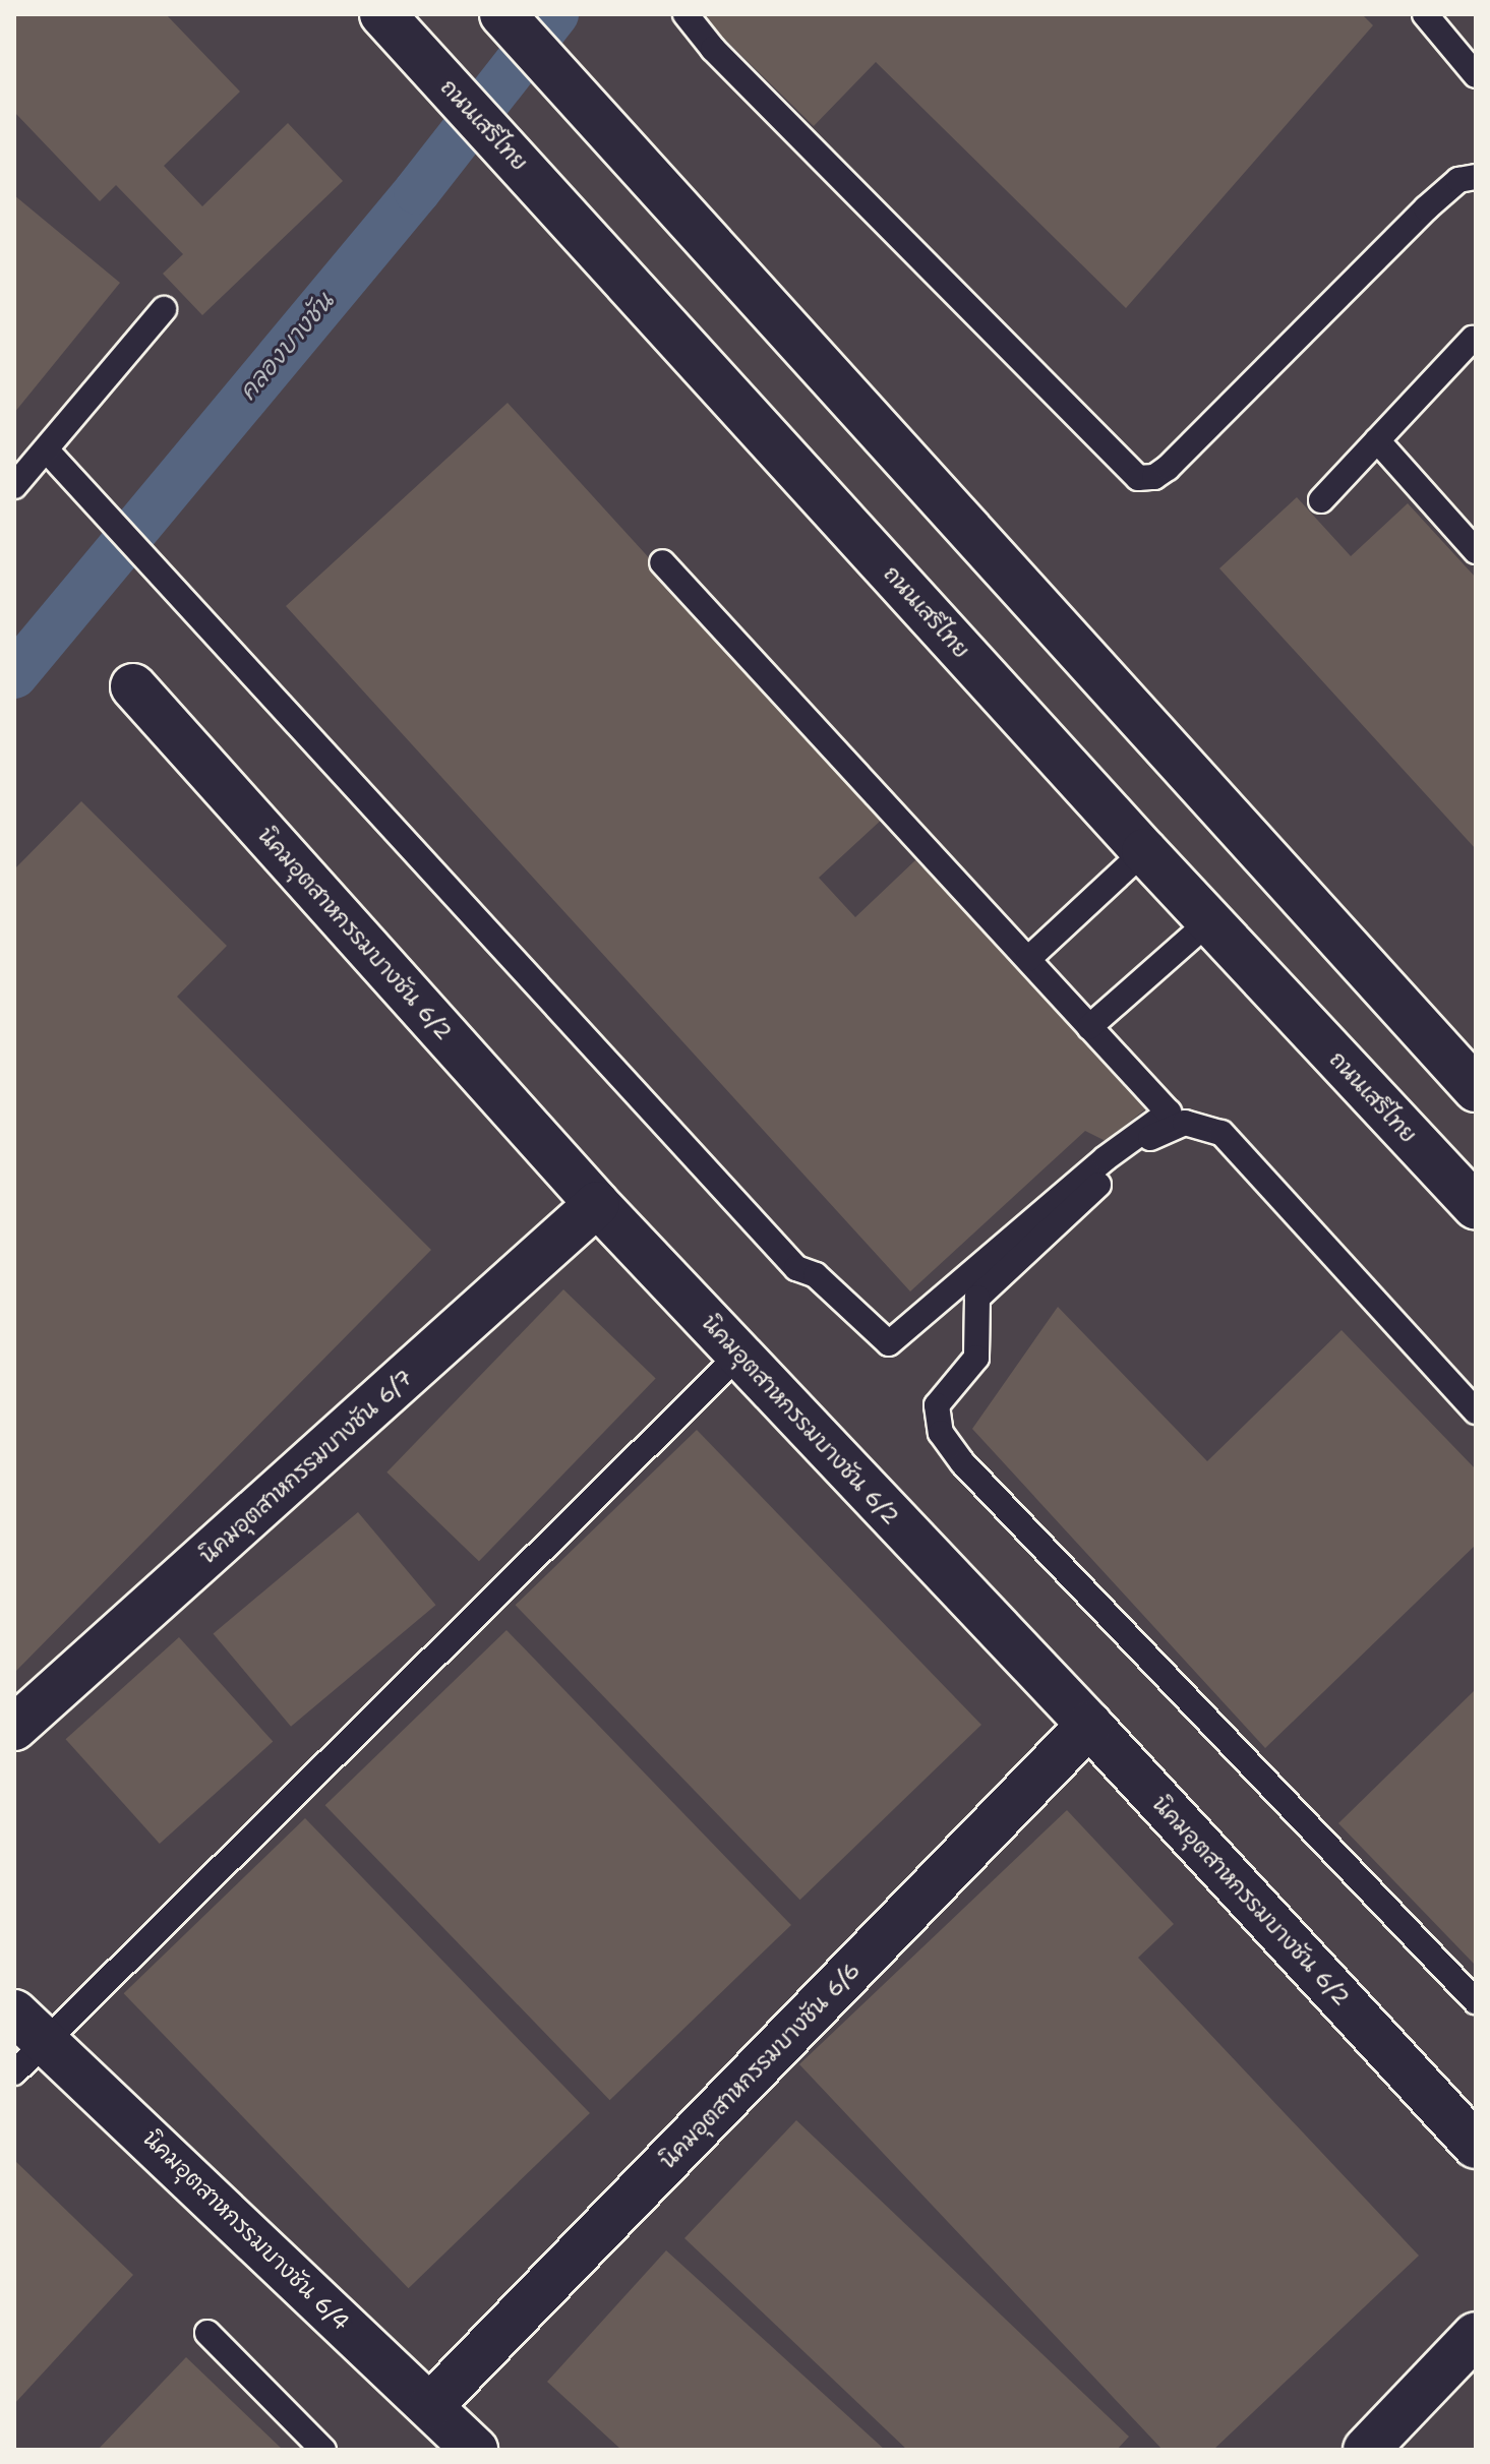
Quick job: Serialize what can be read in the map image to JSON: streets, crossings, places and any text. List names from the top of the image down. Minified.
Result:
{"streets":{"street":["ถนนเสรีไทย","นิคมอุตสาหกรรมบางชัน 6/2","นิคมอุตสาหกรรมบางชัน 6/7","นิคมอุตสาหกรรมบางชัน 6/6","นิคมอุตสาหกรรมบางชัน 6/4"]},"crossings":[["นิคมอุตสาหกรรมบางชัน 6/2","นิคมอุตสาหกรรมบางชัน 6/7"],["นิคมอุตสาหกรรมบางชัน 6/2","นิคมอุตสาหกรรมบางชัน 6/6"],["นิคมอุตสาหกรรมบางชัน 6/6","นิคมอุตสาหกรรมบางชัน 6/4"]],"water":["คลองบางชัน"]}
